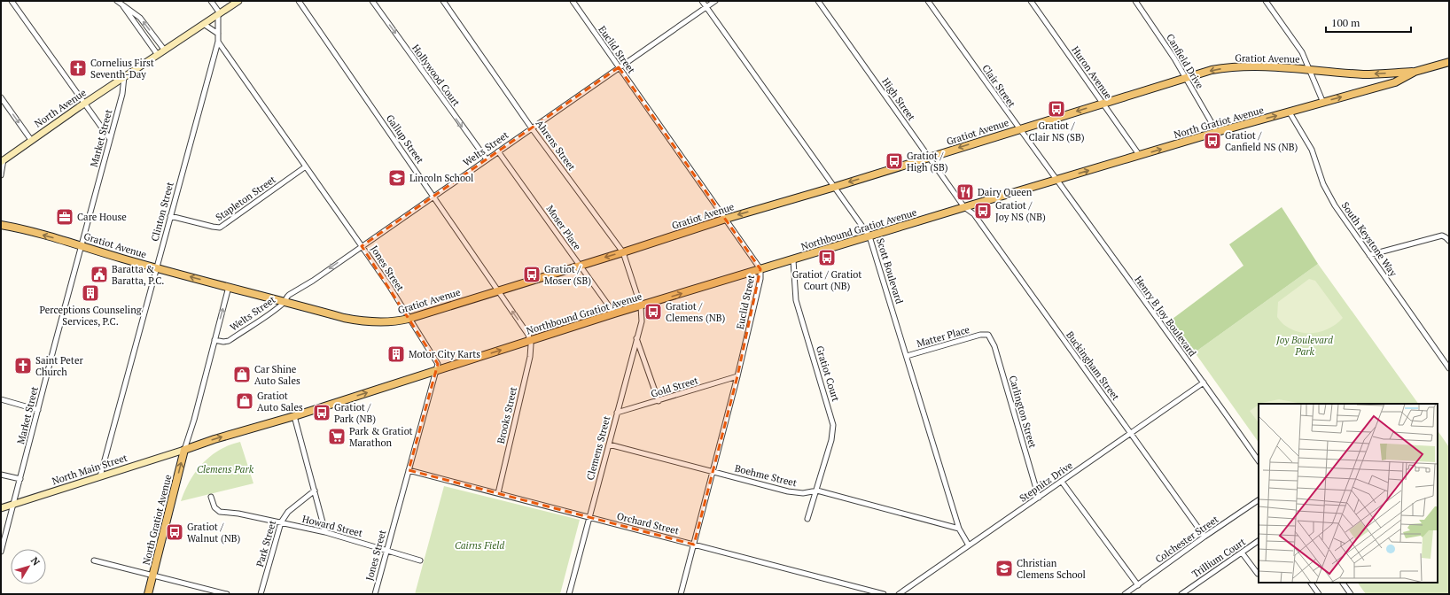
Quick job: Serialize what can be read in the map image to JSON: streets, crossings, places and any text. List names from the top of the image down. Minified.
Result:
{"streets":{"main road":["Gratiot Avenue","North Avenue","North Gratiot Avenue","Northbound Gratiot Avenue","North Main Street"],"street":["Euclid Street","Canfield Drive","Huron Avenue","Hollywood Court","Clair Street","High Street","Market Street","Gallup Street","Ahrens Street","Welts Street","Stapleton Street","Clinton Street","Moser Place","South Keystone Way","Jones Street","Scott Boulevard","Henry B Joy Boulevard","Matter Place","Buckingham Street","Gratiot Court","Gold Street","Carlington Street","Brooks Street","Clemens Street","Boehme Street","Stepnitz Drive","Orchard Street","Howard Street","Colchester Street","Park Street","Trillium Court"]},"crossings":[["Euclid Street","Gratiot Avenue"],["Euclid Street","Welts Street"],["Euclid Street","Northbound Gratiot Avenue"],["Euclid Street","Gold Street"],["Euclid Street","Boehme Street"],["Euclid Street","Orchard Street"],["Gratiot Avenue","Canfield Drive"],["Gratiot Avenue","Huron Avenue"],["Gratiot Avenue","Clair Street"],["Gratiot Avenue","High Street"],["Gratiot Avenue","North Gratiot Avenue"],["Gratiot Avenue","Market Street"],["Gratiot Avenue","Gallup Street"],["Gratiot Avenue","Ahrens Street"],["Gratiot Avenue","Welts Street"],["Gratiot Avenue","Clinton Street"],["Gratiot Avenue","Moser Place"],["Gratiot Avenue","Jones Street"],["Gratiot Avenue","Scott Boulevard"],["Canfield Drive","North Gratiot Avenue"],["Huron Avenue","North Gratiot Avenue"],["Hollywood Court","Welts Street"],["Clair Street","North Gratiot Avenue"],["Clair Street","Henry B Joy Boulevard"],["High Street","Northbound Gratiot Avenue"],["High Street","Buckingham Street"],["North Avenue","Market Street"],["North Avenue","Clinton Street"],["North Gratiot Avenue","Welts Street"],["North Gratiot Avenue","Northbound Gratiot Avenue"],["North Gratiot Avenue","South Keystone Way"],["North Gratiot Avenue","Henry B Joy Boulevard"],["North Gratiot Avenue","North Main Street"],["Market Street","North Main Street"],["Gallup Street","Welts Street"],["Gallup Street","Northbound Gratiot Avenue"],["Gallup Street","Brooks Street"],["Ahrens Street","Welts Street"],["Ahrens Street","Northbound Gratiot Avenue"],["Ahrens Street","Clemens Street"],["Welts Street","Moser Place"],["Welts Street","Northbound Gratiot Avenue"],["Welts Street","Jones Street"],["Welts Street","Scott Boulevard"],["Welts Street","North Main Street"],["Stapleton Street","Clinton Street"],["Stapleton Street","Jones Street"],["Clinton Street","Jones Street"],["Clinton Street","North Main Street"],["Moser Place","Northbound Gratiot Avenue"],["Northbound Gratiot Avenue","Jones Street"],["Northbound Gratiot Avenue","Scott Boulevard"],["Northbound Gratiot Avenue","Buckingham Street"],["Northbound Gratiot Avenue","Gratiot Court"],["Northbound Gratiot Avenue","Brooks Street"],["Northbound Gratiot Avenue","Clemens Street"],["Northbound Gratiot Avenue","North Main Street"],["Jones Street","Orchard Street"],["Jones Street","Howard Street"],["Scott Boulevard","Matter Place"],["Scott Boulevard","Boehme Street"],["Scott Boulevard","Stepnitz Drive"],["Henry B Joy Boulevard","Stepnitz Drive"],["Matter Place","Carlington Street"],["Buckingham Street","Stepnitz Drive"],["Buckingham Street","Colchester Street"],["Gratiot Court","Boehme Street"],["Gold Street","Clemens Street"],["Carlington Street","Stepnitz Drive"],["Brooks Street","Orchard Street"],["Clemens Street","Boehme Street"],["Clemens Street","Orchard Street"],["Howard Street","Park Street"]],"one_way":["Gratiot Avenue","Hollywood Court","North Gratiot Avenue","Northbound Gratiot Avenue"],"parks":["Joy Boulevard Park","Clemens Park","Cairns Field"],"places":{"church":["Cornelius First Seventh-Day","Saint Peter Church"],"bus stop":["Gratiot / Clair NS (SB)","Gratiot / Canfield NS (NB)","Gratiot / High (SB)","Gratiot / Joy NS (NB)","Gratiot / Gratiot Court (NB)","Gratiot / Moser (SB)","Gratiot / Clemens (NB)","Gratiot / Park (NB)","Gratiot / Walnut (NB)"],"school or university":["Lincoln School","Christian Clemens School"],"restaurant":["Dairy Queen"],"office":["Care House"],"public building":["Baratta & Baratta, P.C."],"building":["Perceptions Counseling Services, P.C.","Motor City Karts"],"shop":["Car Shine Auto Sales","Gratiot Auto Sales"],"supermarket":["Park & Gratiot Marathon"]},"scale_bar":"100 m","north":"top right"}
